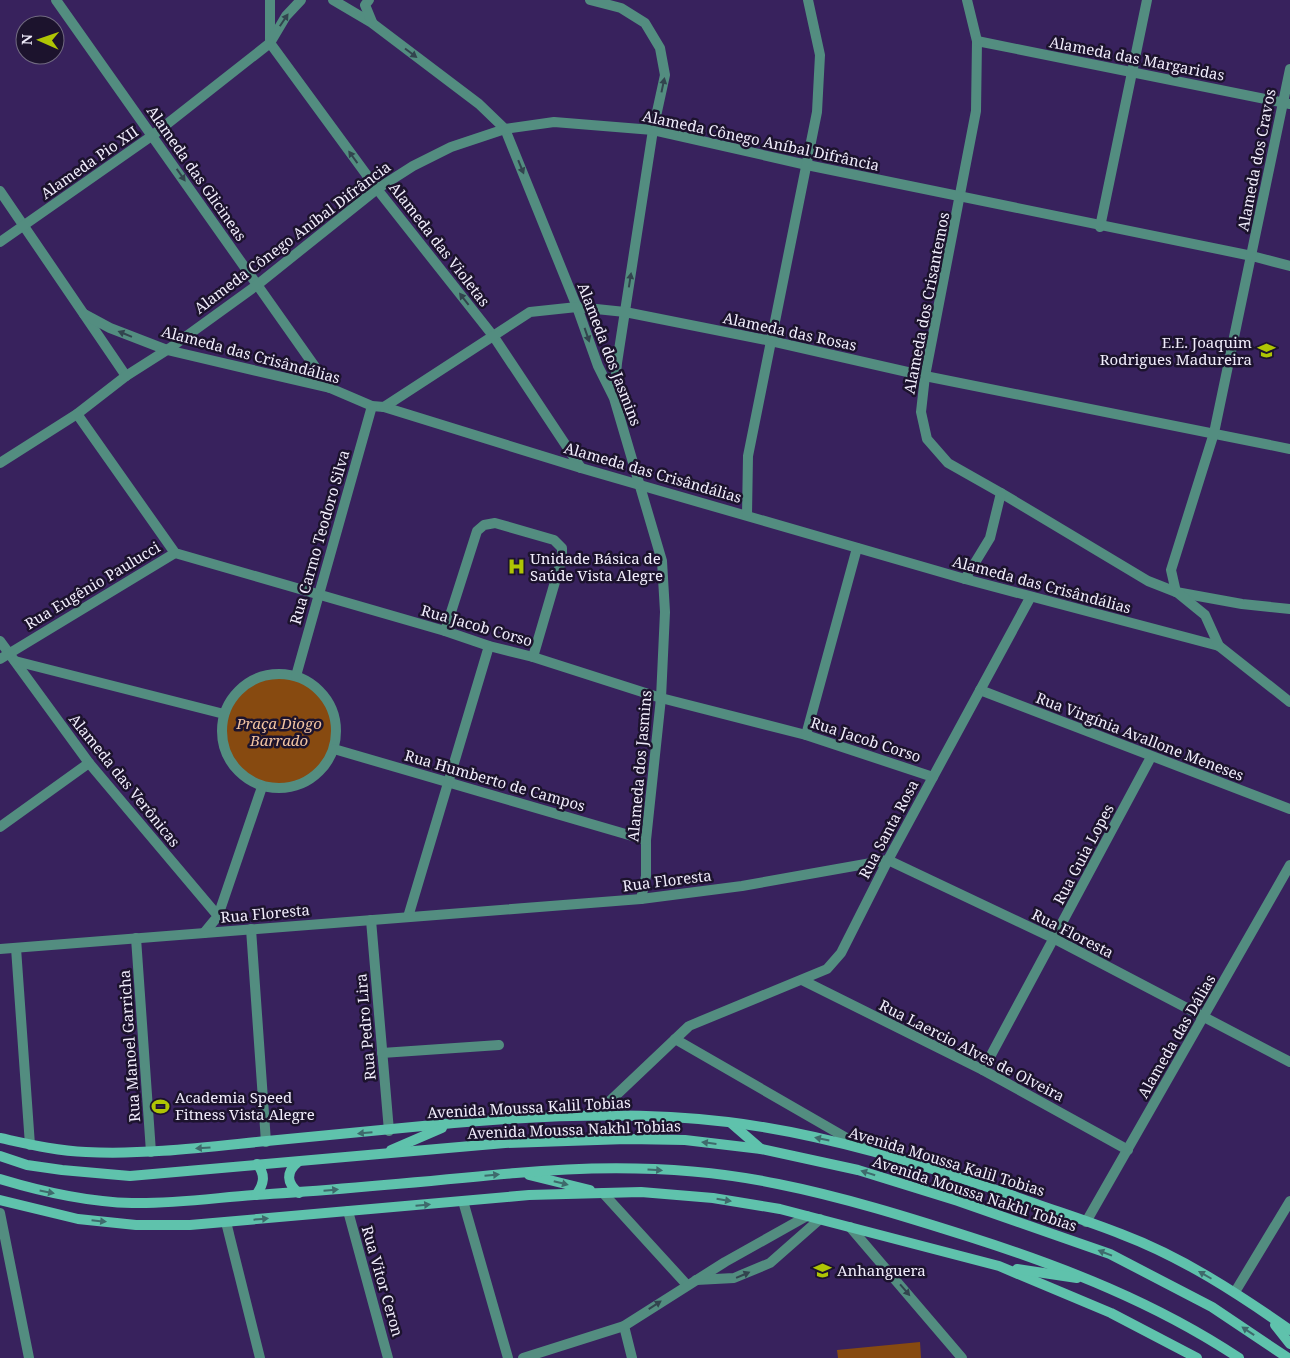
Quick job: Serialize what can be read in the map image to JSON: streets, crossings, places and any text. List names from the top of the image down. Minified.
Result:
{"streets":{"main road":["Avenida Moussa Kalil Tobias","Avenida Moussa Nakhl Tobias"],"street":["Alameda das Margaridas","Alameda Cônego Aníbal Difrância","Alameda dos Cravos","Alameda Pio XII","Alameda das Glicineas","Alameda das Violetas","Alameda dos Crisantemos","Alameda das Rosas","Alameda das Crisândálias","Alameda dos Jasmins","Rua Carmo Teodoro Silva","Rua Eugênio Paulucci","Rua Jacob Corso","Rua Virgínia Avallone Meneses","Alameda das Verônicas","Rua Humberto de Campos","Rua Santa Rosa","Rua Guia Lopes","Rua Floresta","Rua Pedro Lira","Alameda das Dálias","Rua Manoel Garricha","Rua Laercio Alves de Olveira","Rua Vitor Ceron"]},"crossings":[["Alameda das Margaridas","Alameda dos Cravos"],["Alameda das Margaridas","Alameda dos Crisantemos"],["Alameda Cônego Aníbal Difrância","Alameda dos Cravos"],["Alameda Cônego Aníbal Difrância","Alameda das Glicineas"],["Alameda Cônego Aníbal Difrância","Alameda das Violetas"],["Alameda Cônego Aníbal Difrância","Alameda dos Crisantemos"],["Alameda Cônego Aníbal Difrância","Alameda das Crisândálias"],["Alameda Cônego Aníbal Difrância","Alameda dos Jasmins"],["Alameda dos Cravos","Alameda das Rosas"],["Alameda Pio XII","Alameda das Glicineas"],["Alameda Pio XII","Alameda das Violetas"],["Alameda das Glicineas","Alameda das Crisândálias"],["Alameda das Violetas","Alameda das Rosas"],["Alameda das Violetas","Alameda das Crisândálias"],["Alameda dos Crisantemos","Alameda das Rosas"],["Alameda das Rosas","Alameda das Crisândálias"],["Alameda das Rosas","Alameda dos Jasmins"],["Alameda das Crisândálias","Alameda dos Jasmins"],["Alameda das Crisândálias","Rua Carmo Teodoro Silva"],["Alameda das Crisândálias","Rua Santa Rosa"],["Alameda dos Jasmins","Rua Jacob Corso"],["Alameda dos Jasmins","Rua Humberto de Campos"],["Alameda dos Jasmins","Rua Floresta"],["Rua Carmo Teodoro Silva","Rua Jacob Corso"],["Rua Carmo Teodoro Silva","Rua Humberto de Campos"],["Rua Eugênio Paulucci","Rua Jacob Corso"],["Rua Eugênio Paulucci","Alameda das Verônicas"],["Rua Jacob Corso","Rua Santa Rosa"],["Rua Virgínia Avallone Meneses","Rua Santa Rosa"],["Rua Virgínia Avallone Meneses","Rua Guia Lopes"],["Rua Santa Rosa","Rua Floresta"],["Rua Santa Rosa","Rua Laercio Alves de Olveira"],["Rua Santa Rosa","Avenida Moussa Kalil Tobias"],["Rua Guia Lopes","Rua Floresta"],["Rua Guia Lopes","Rua Laercio Alves de Olveira"],["Rua Floresta","Rua Pedro Lira"],["Rua Floresta","Alameda das Dálias"],["Rua Floresta","Rua Manoel Garricha"],["Rua Pedro Lira","Avenida Moussa Kalil Tobias"],["Alameda das Dálias","Rua Laercio Alves de Olveira"],["Alameda das Dálias","Avenida Moussa Kalil Tobias"],["Rua Manoel Garricha","Avenida Moussa Kalil Tobias"]],"one_way":["Alameda das Glicineas","Alameda das Violetas","Alameda dos Jasmins"],"parks":["Praça Diogo Barrado"],"places":{"school or university":["E.E. Joaquim Rodrigues Madureira","Anhanguera"],"hospital":["Unidade Básica de Saúde Vista Alegre"],"sports":["Academia Speed Fitness Vista Alegre"]},"north":"left"}
